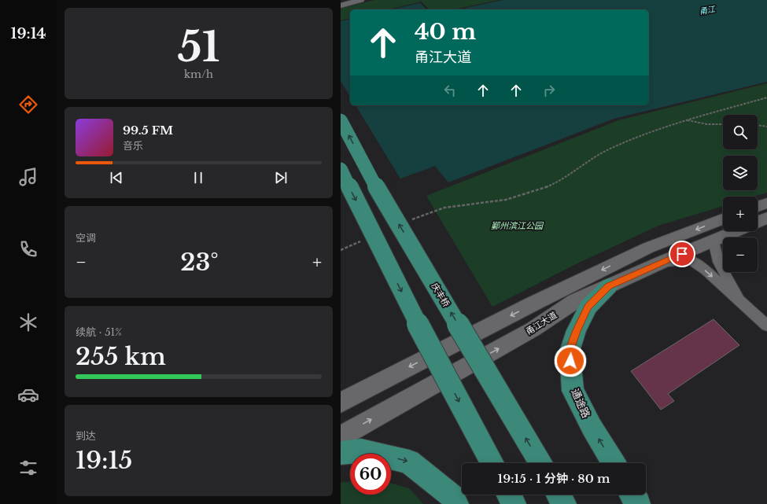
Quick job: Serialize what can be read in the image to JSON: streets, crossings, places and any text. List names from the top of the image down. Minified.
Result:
{"streets":{"main road":["庆丰桥","甬江大道","通途路"]},"crossings":[["甬江大道","通途路"]],"water":["甬江"],"parks":["鄞州滨江公园"],"page":{"tabs":"19:14","tile":[["51","km/h"],"空调",["续航 · 51%","255 km"],["到达","19:15"]],"turn":["40 m","甬江大道"],"map_buttons":["+","−"],"song":["99.5 FM","音乐"],"heat":["−","23°","+"],"limit":"60","trip":"19:15 · 1 分钟 · 80 m"}}
